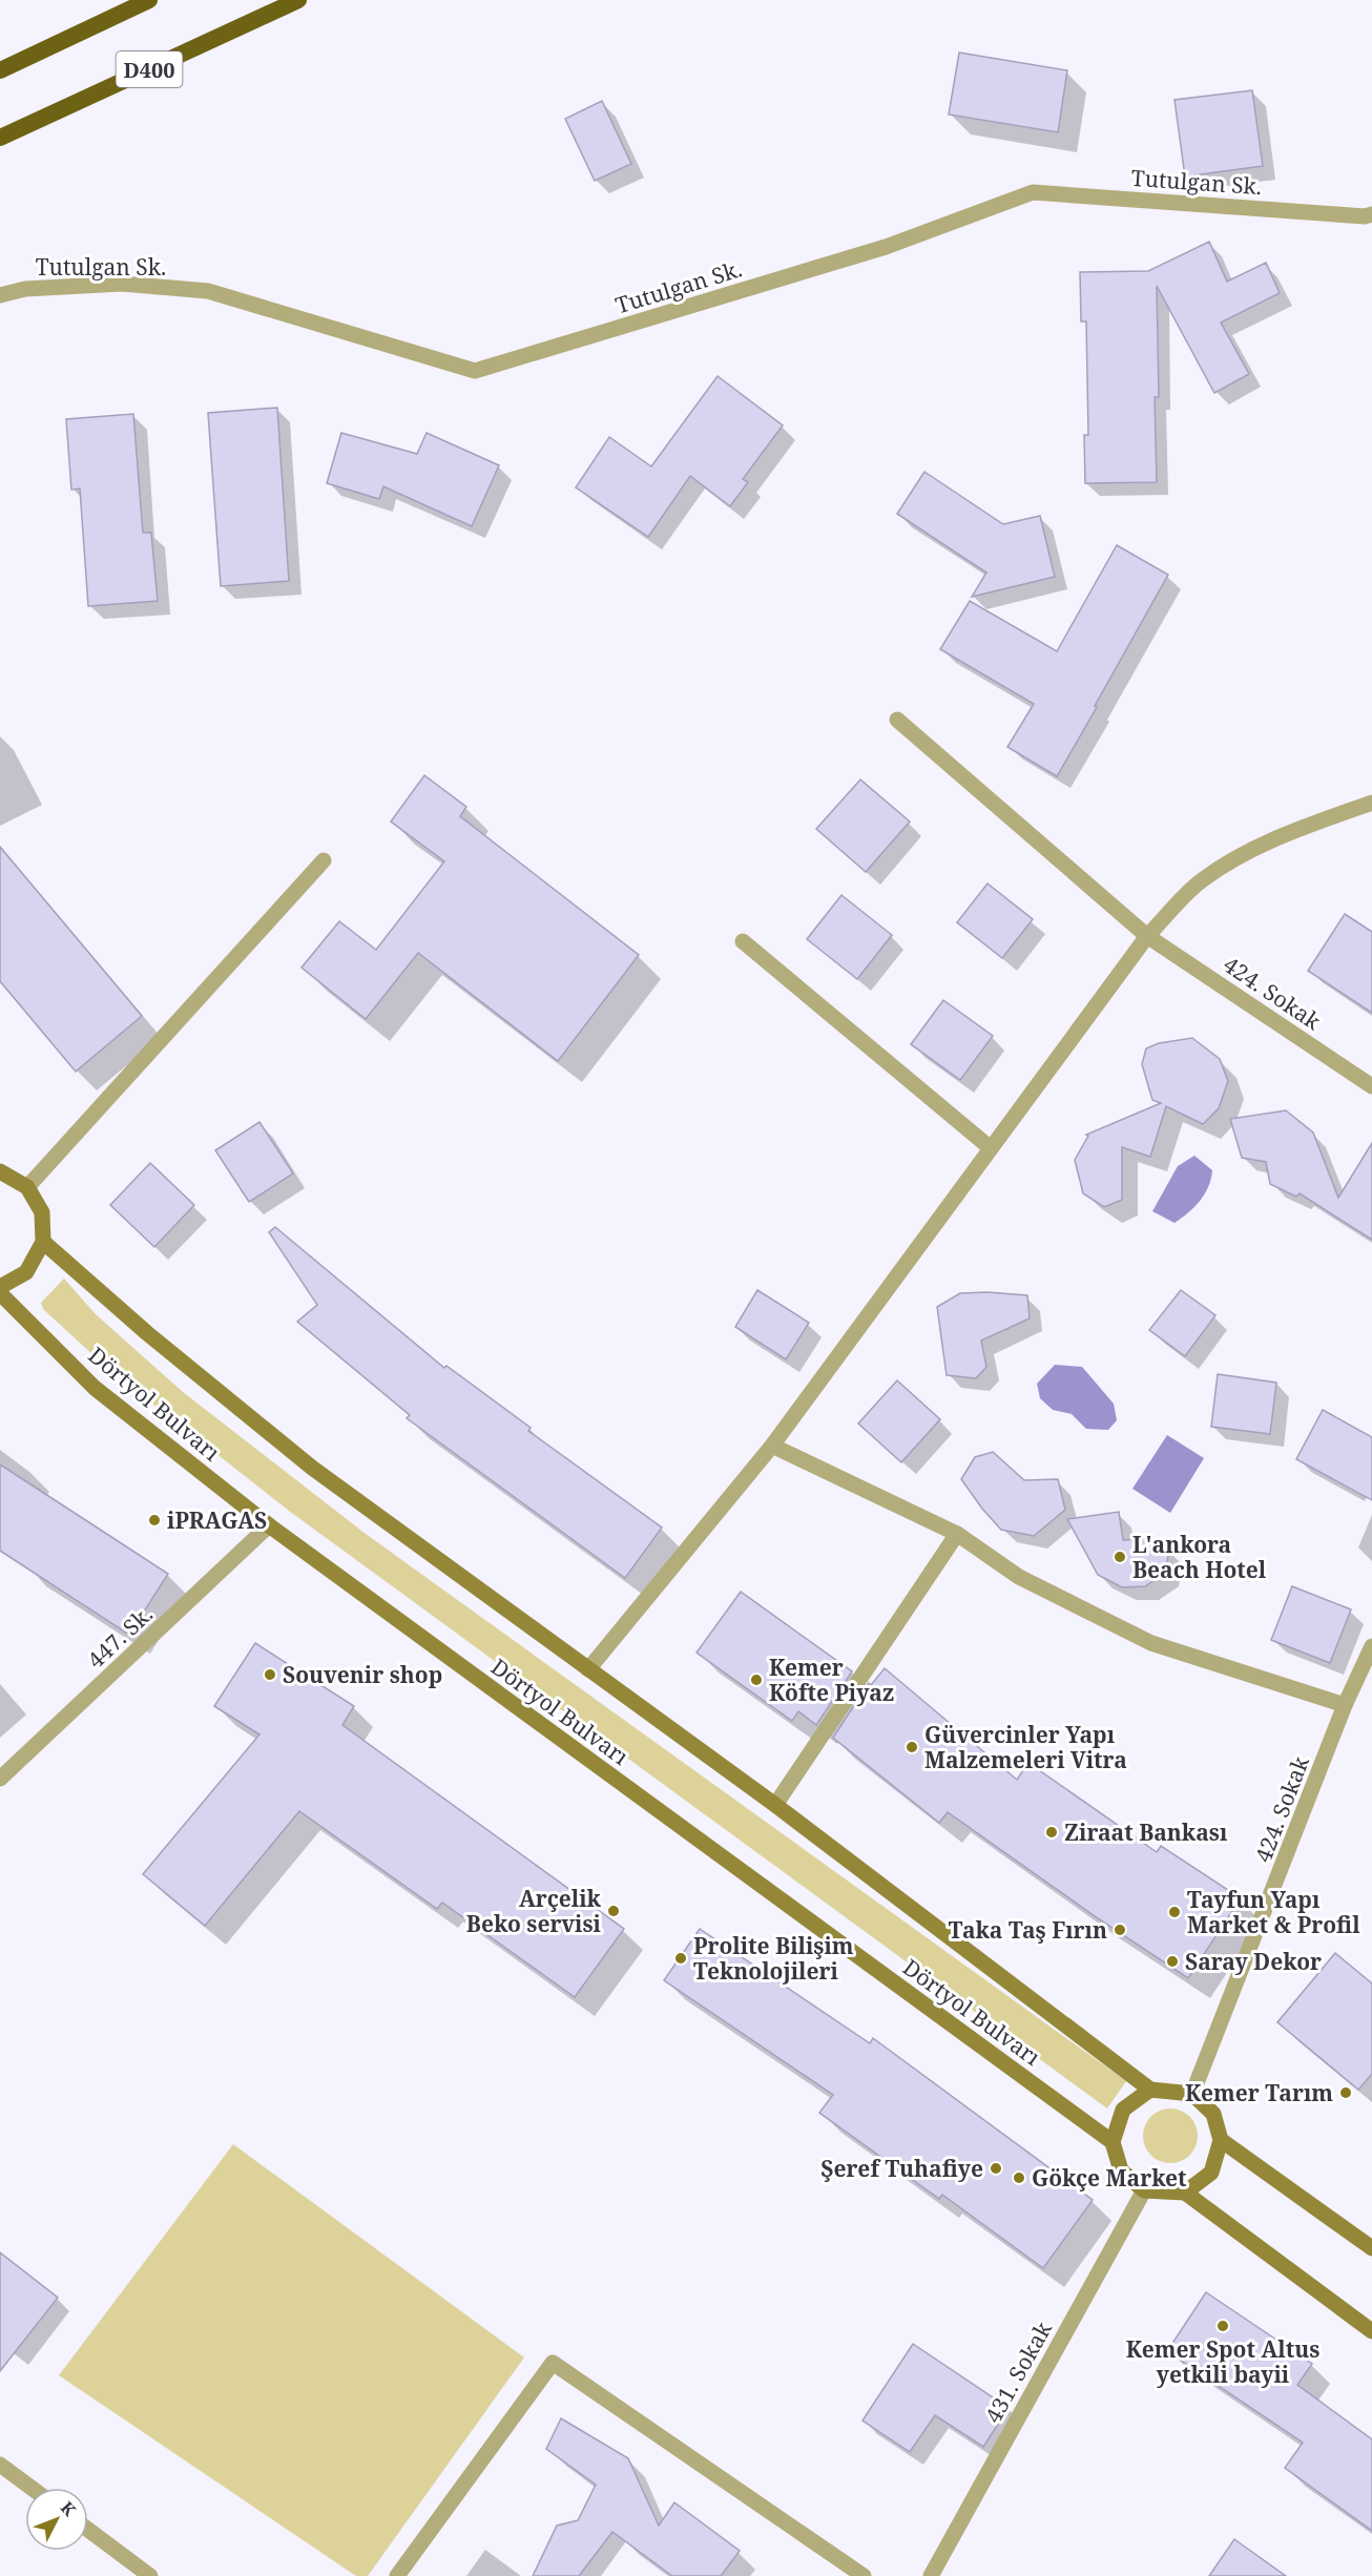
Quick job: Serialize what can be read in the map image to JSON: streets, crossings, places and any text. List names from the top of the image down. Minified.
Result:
{"streets":{"highway":["D400"],"main road":["Dörtyol Bulvarı"],"street":["Tutulgan Sk.","424. Sokak","447. Sk.","431. Sokak"]},"crossings":[["424. Sokak","Dörtyol Bulvarı"],["424. Sokak","431. Sokak"],["Dörtyol Bulvarı","447. Sk."],["Dörtyol Bulvarı","431. Sokak"]],"places":["iPRAGAS","L'ankora Beach Hotel","Souvenir shop","Kemer Köfte Piyaz","Güvercinler Yapı Malzemeleri Vitra","Ziraat Bankası","Arçelik Beko servisi","Tayfun Yapı Market & Profil","Taka Taş Fırın","Prolite Bilişim Teknolojileri","Saray Dekor","Kemer Tarım","Şeref Tuhafiye","Gökçe Market","Kemer Spot Altus yetkili bayii"],"north":"top right"}
